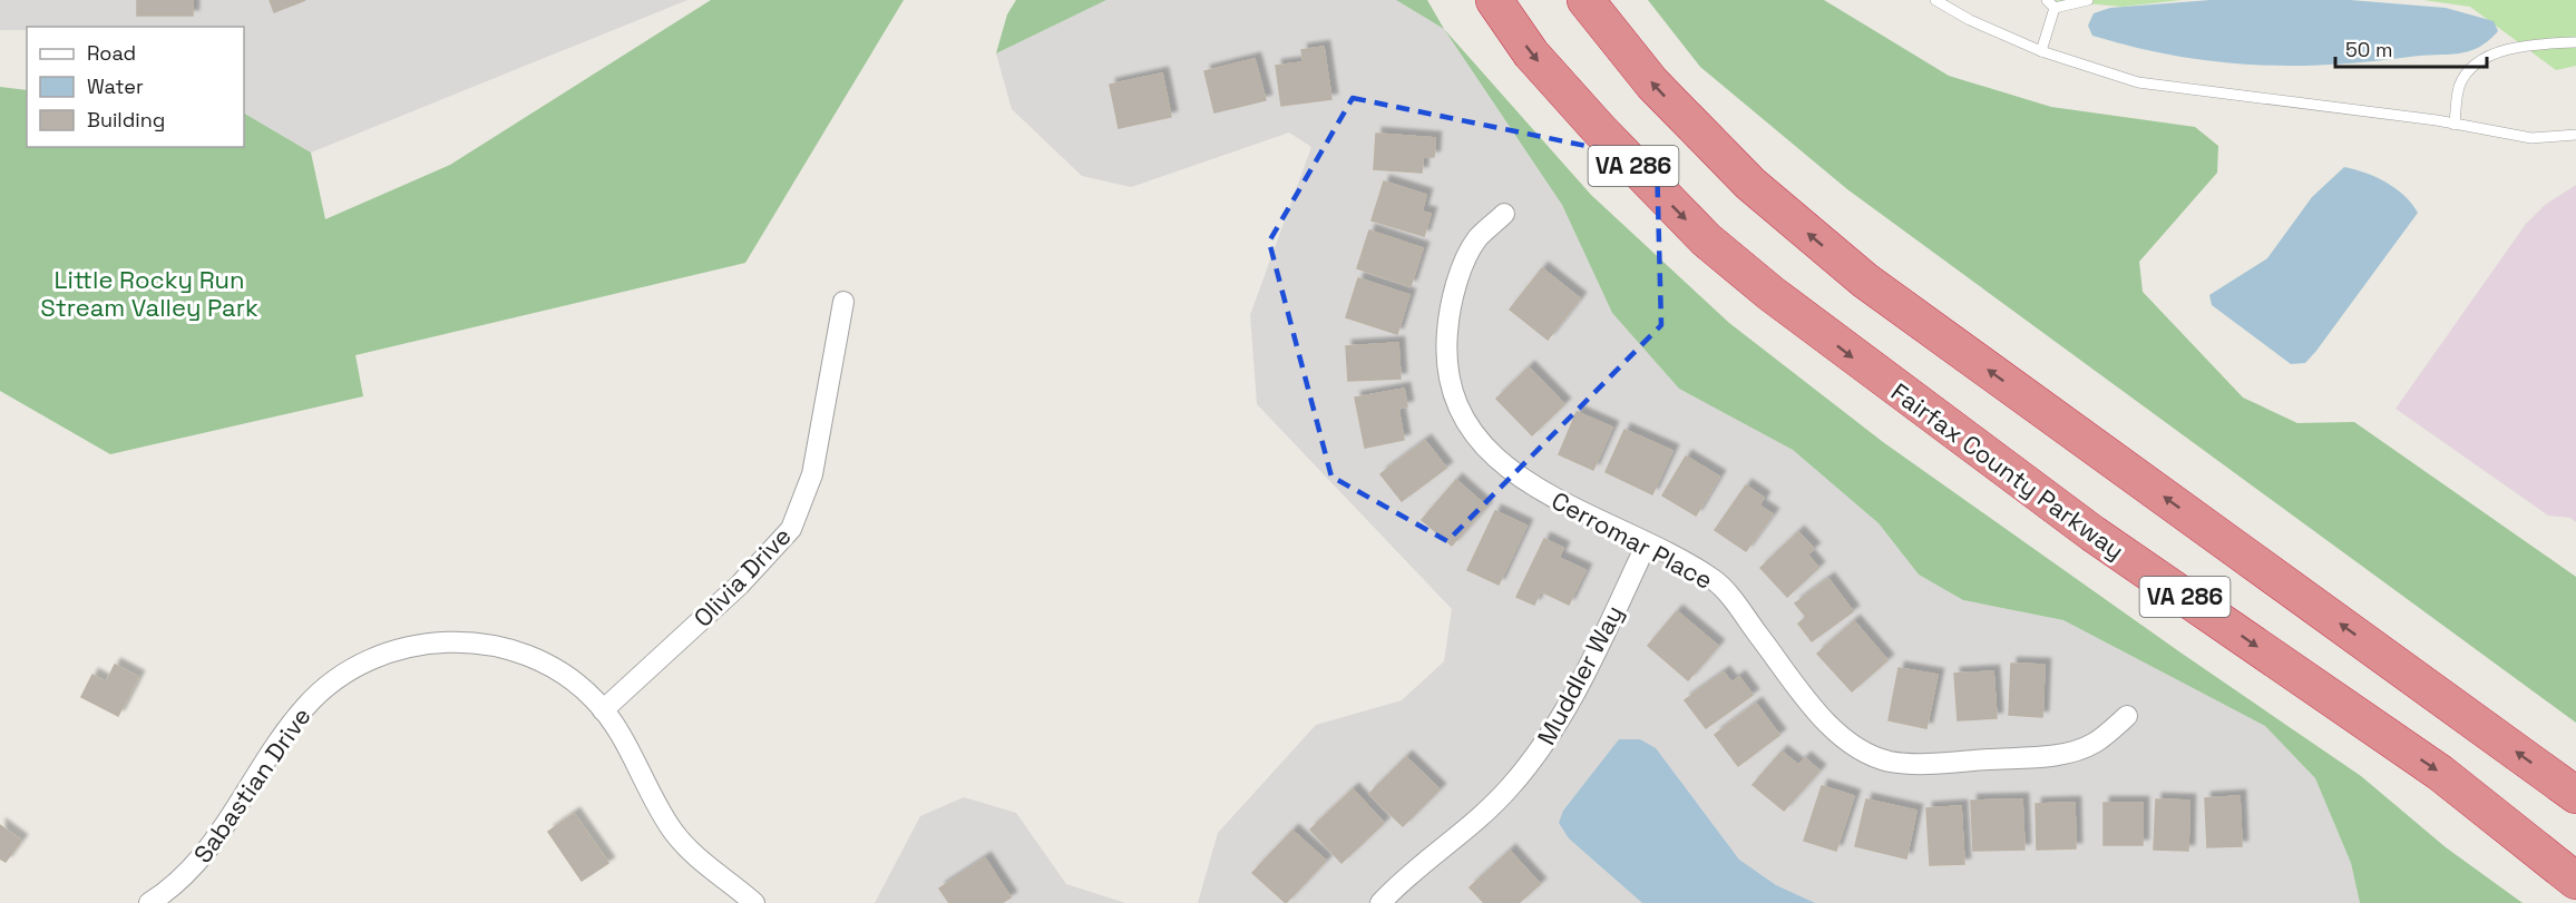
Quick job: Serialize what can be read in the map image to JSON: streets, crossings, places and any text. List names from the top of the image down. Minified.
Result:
{"streets":{"highway":["VA 286","Fairfax County Parkway"],"street":["Cerromar Place","Olivia Drive","Muddler Way","Sabastian Drive"]},"crossings":[["Cerromar Place","Muddler Way"],["Olivia Drive","Sabastian Drive"]],"parks":["Little Rocky Run Stream Valley Park"],"legend":["Road","Water","Building"],"scale_bar":"50 m"}
